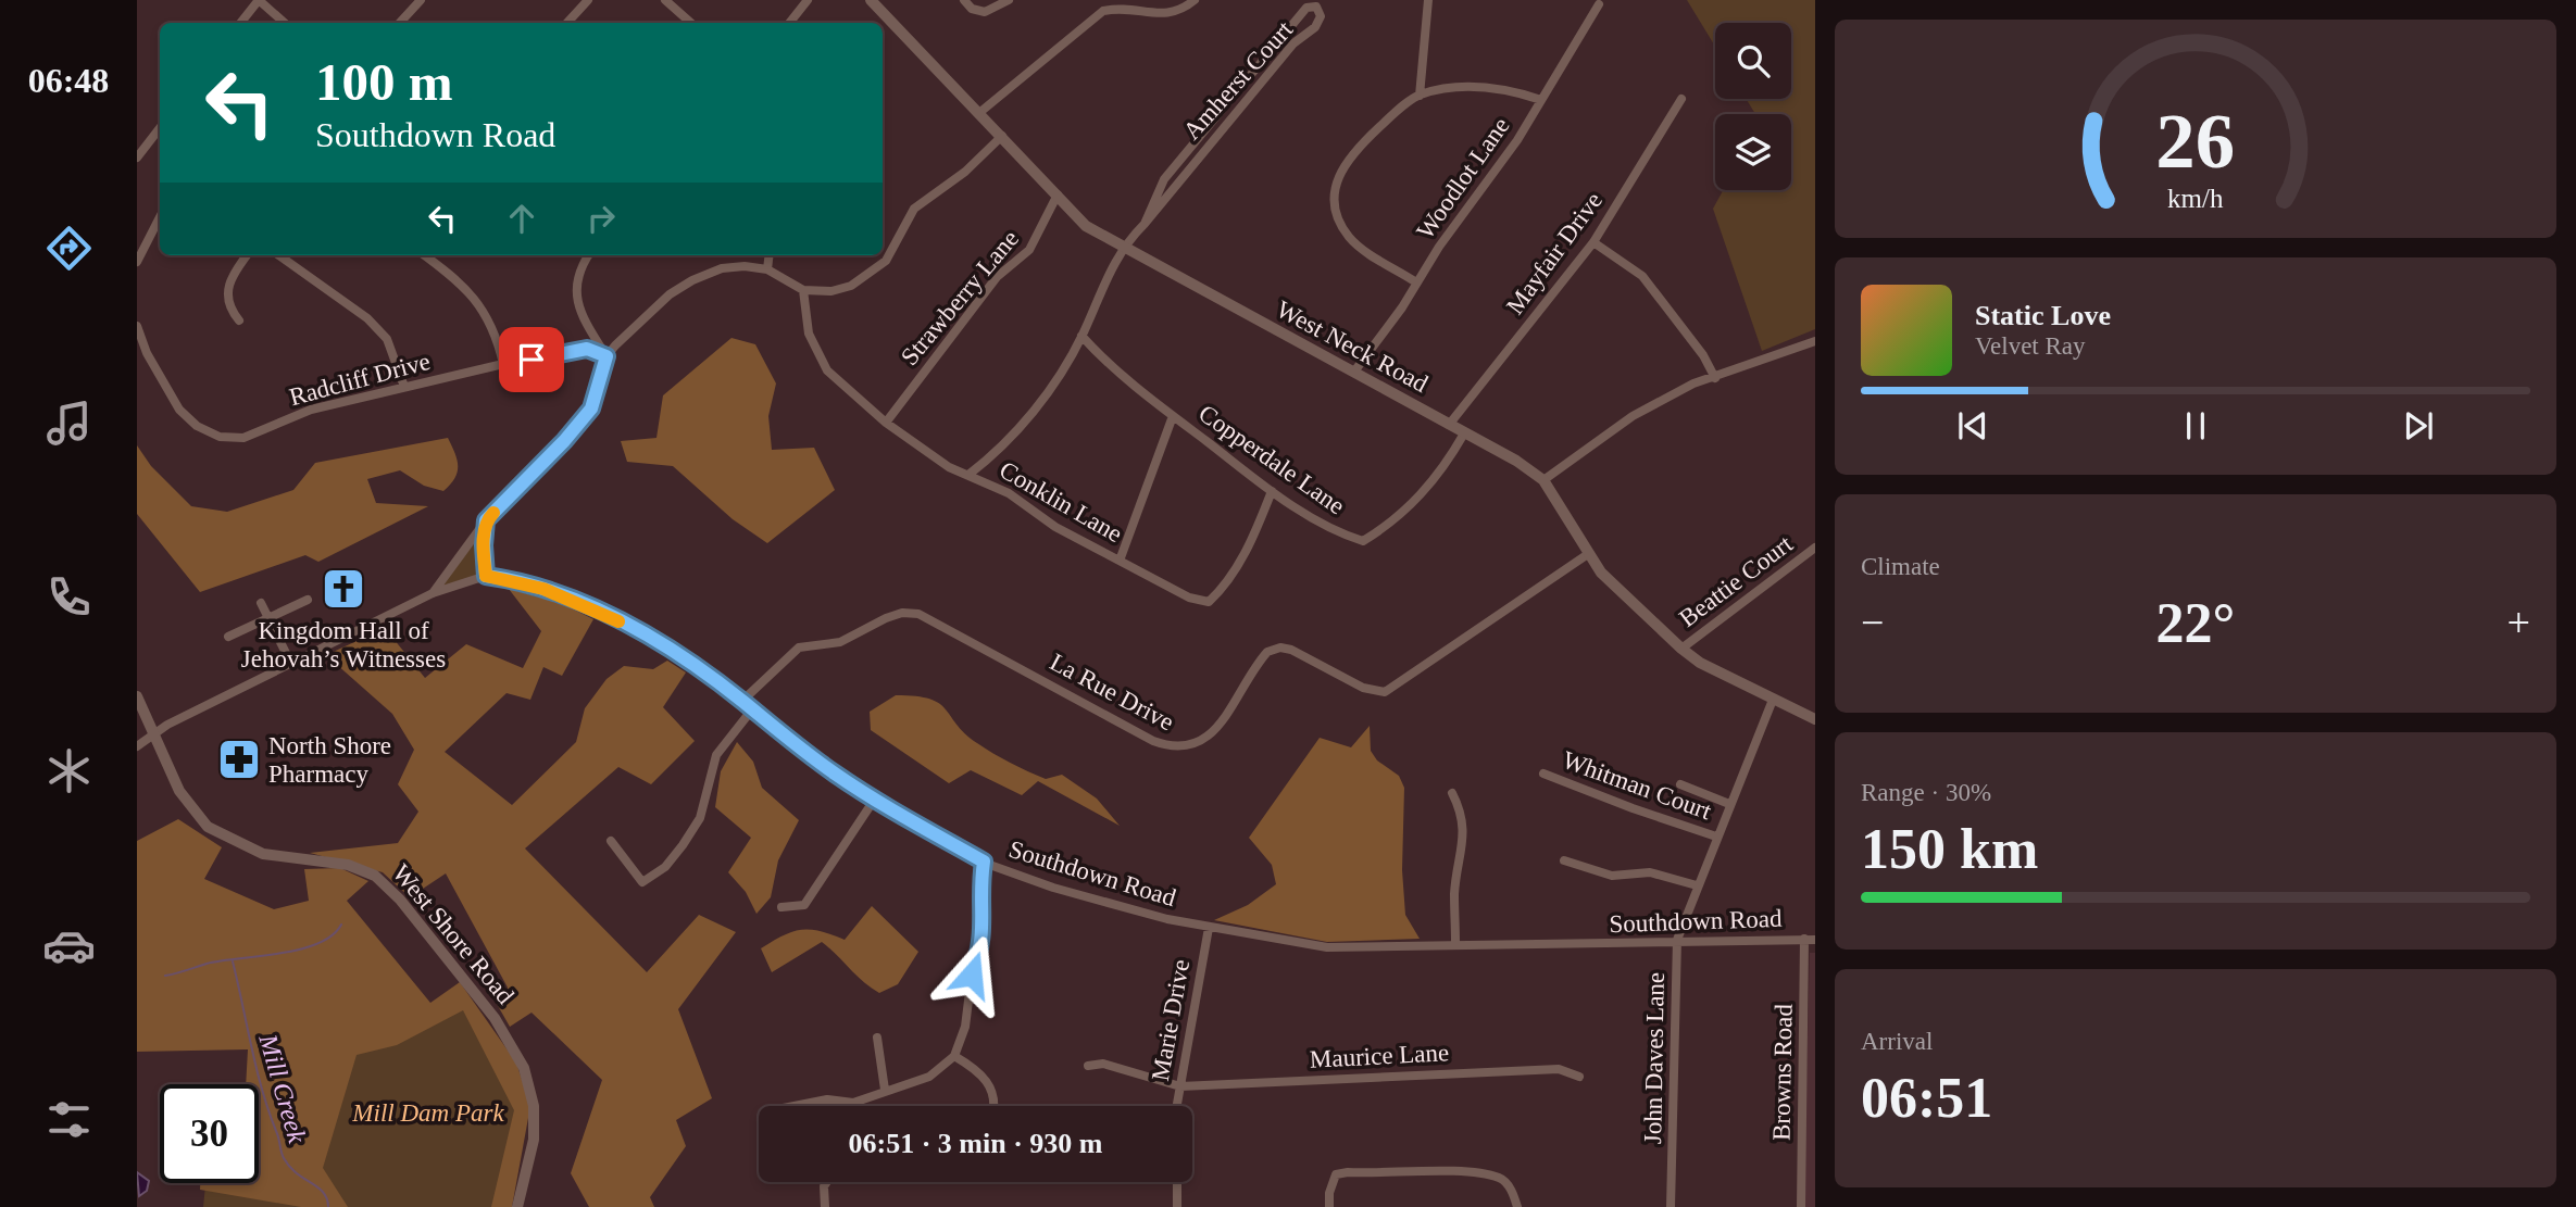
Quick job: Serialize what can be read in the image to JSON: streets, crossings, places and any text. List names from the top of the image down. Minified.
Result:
{"streets":{"street":["Amherst Court","Woodlot Lane","Mayfair Drive","Strawberry Lane","West Neck Road","Radcliff Drive","Copperdale Lane","Conklin Lane","Beattie Court","La Rue Drive","Whitman Court","Southdown Road","West Shore Road","Marie Drive","Maurice Lane","John Daves Lane","Browns Road"]},"crossings":[["Amherst Court","West Neck Road"],["Woodlot Lane","West Neck Road"],["Mayfair Drive","West Neck Road"],["Strawberry Lane","West Neck Road"],["Strawberry Lane","Conklin Lane"],["West Neck Road","Copperdale Lane"],["West Neck Road","Beattie Court"],["West Neck Road","La Rue Drive"],["West Neck Road","John Daves Lane"],["Copperdale Lane","Conklin Lane"],["La Rue Drive","Southdown Road"],["Whitman Court","John Daves Lane"],["Southdown Road","Marie Drive"],["Southdown Road","John Daves Lane"],["Southdown Road","Browns Road"],["Marie Drive","Maurice Lane"]],"water":["Mill Creek"],"parks":["Mill Dam Park"],"places":{"church":["Kingdom Hall of Jehovah’s Witnesses"],"pharmacy":["North Shore Pharmacy"]},"page":{"tabs":"06:48","turn":["100 m","Southdown Road"],"song":["Static Love","Velvet Ray"],"tile":["Climate",["Range · 30%","150 km"],["Arrival","06:51"]],"heat":["−","22°","+"],"limit":"30","trip":"06:51 · 3 min · 930 m","gauge":["26","km/h"]}}
